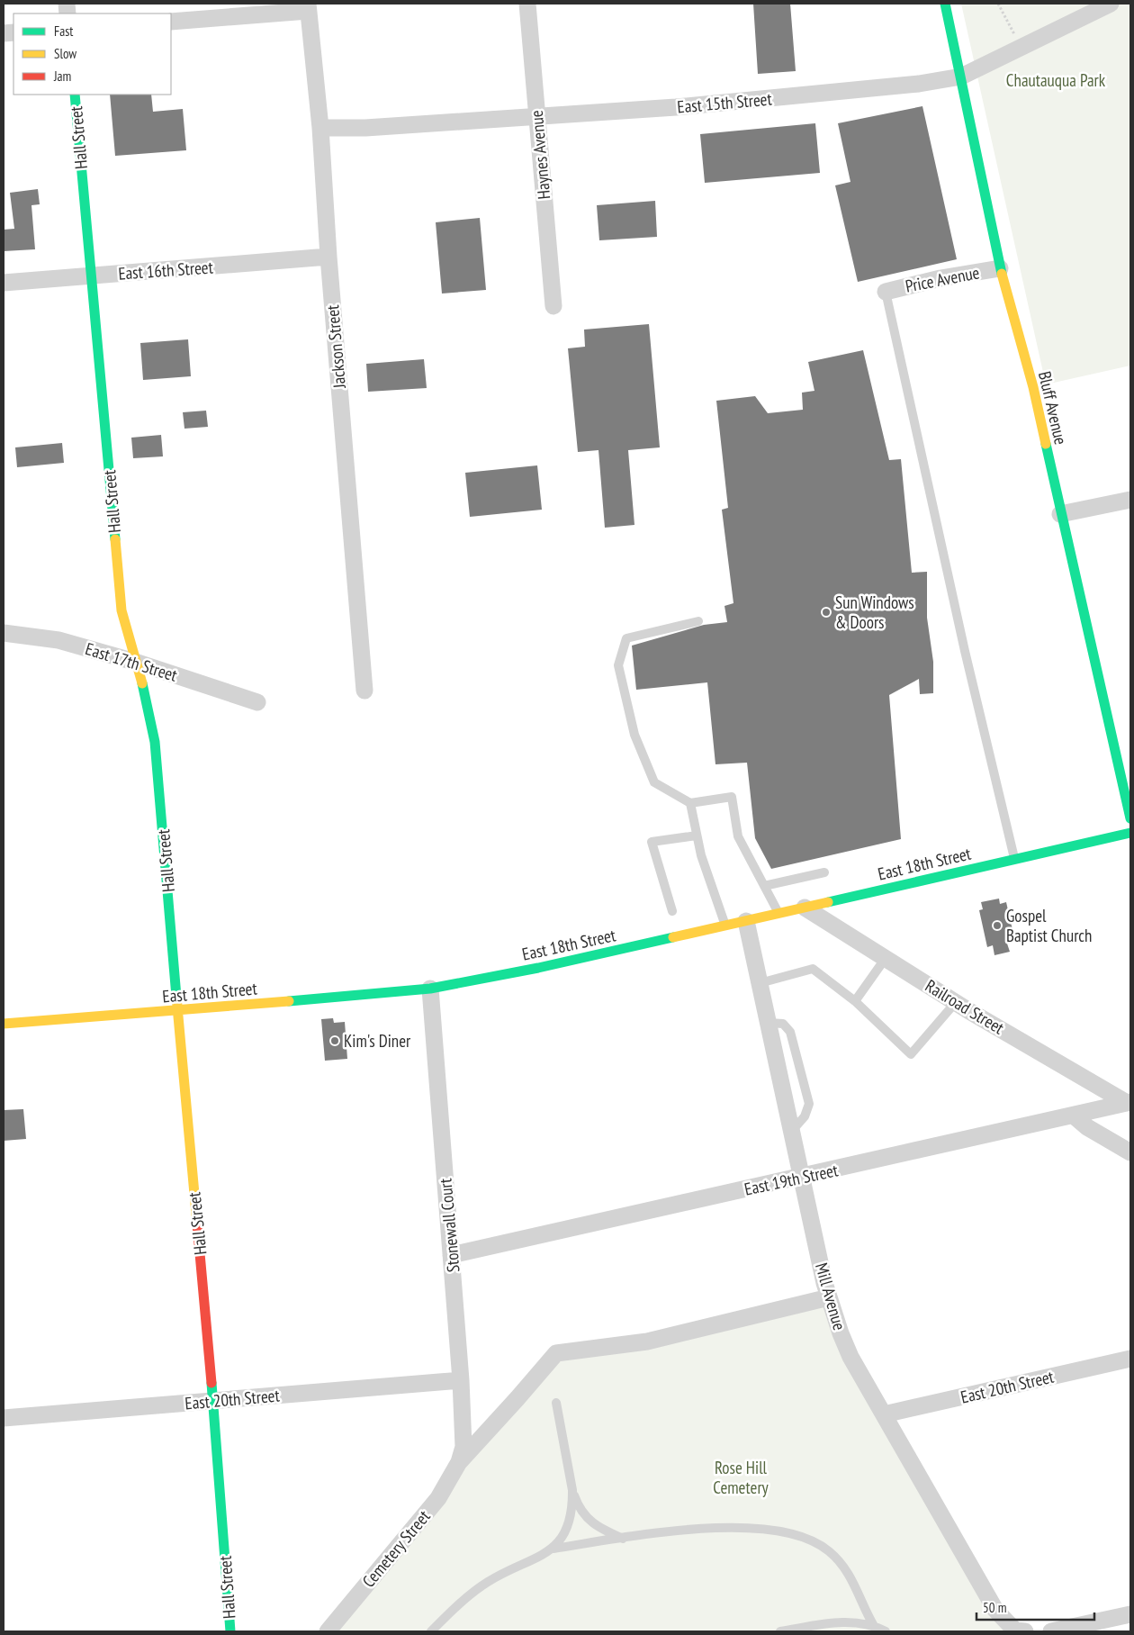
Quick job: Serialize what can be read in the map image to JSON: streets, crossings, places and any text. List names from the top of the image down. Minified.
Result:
{"streets":{"street":["East 15th Street","Hall Street","Haynes Avenue","East 16th Street","Price Avenue","Jackson Street","Bluff Avenue","East 17th Street","East 18th Street","Railroad Street","East 19th Street","Stonewall Court","Mill Avenue","East 20th Street","Cemetery Street"]},"crossings":[["East 15th Street","Haynes Avenue"],["East 15th Street","Jackson Street"],["East 15th Street","Bluff Avenue"],["Hall Street","East 16th Street"],["Hall Street","East 17th Street"],["Hall Street","East 18th Street"],["Hall Street","East 20th Street"],["East 16th Street","Jackson Street"],["Price Avenue","Bluff Avenue"],["East 18th Street","Railroad Street"],["East 18th Street","Stonewall Court"],["East 18th Street","Mill Avenue"],["Railroad Street","East 19th Street"],["East 19th Street","Stonewall Court"],["East 19th Street","Mill Avenue"],["Stonewall Court","East 20th Street"],["Stonewall Court","Cemetery Street"],["Mill Avenue","East 20th Street"]],"parks":["Chautauqua Park","Rose Hill Cemetery"],"places":["Sun Windows & Doors","Gospel Baptist Church","Kim's Diner"],"legend":["Fast","Slow","Jam"],"scale_bar":"50 m"}
